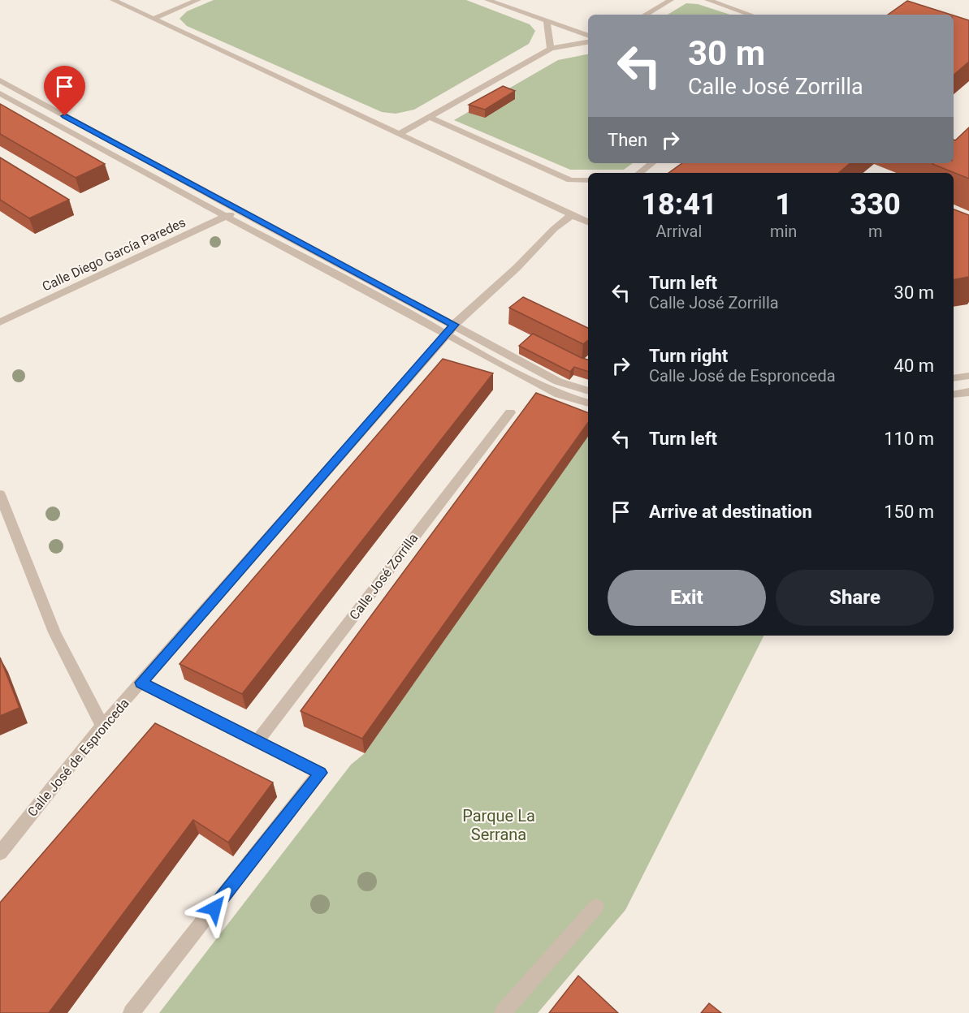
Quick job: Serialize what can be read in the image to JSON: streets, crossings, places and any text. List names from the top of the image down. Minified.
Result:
{"streets":{"street":["Calle Diego García Paredes","Calle José Zorrilla","Calle José de Espronceda"]},"parks":["Parque La Serrana"],"page":{"turn":["30 m","Calle José Zorrilla"],"then":"Then","eta":["18:41","Arrival","1","min","330","m"],"list":[{"name":"Turn left","note":"Calle José Zorrilla","value":"30 m"},{"name":"Turn right","note":"Calle José de Espronceda","value":"40 m"},{"name":"Turn left","value":"110 m"},{"name":"Arrive at destination","value":"150 m"}],"buttons":["Exit","Share"]}}
